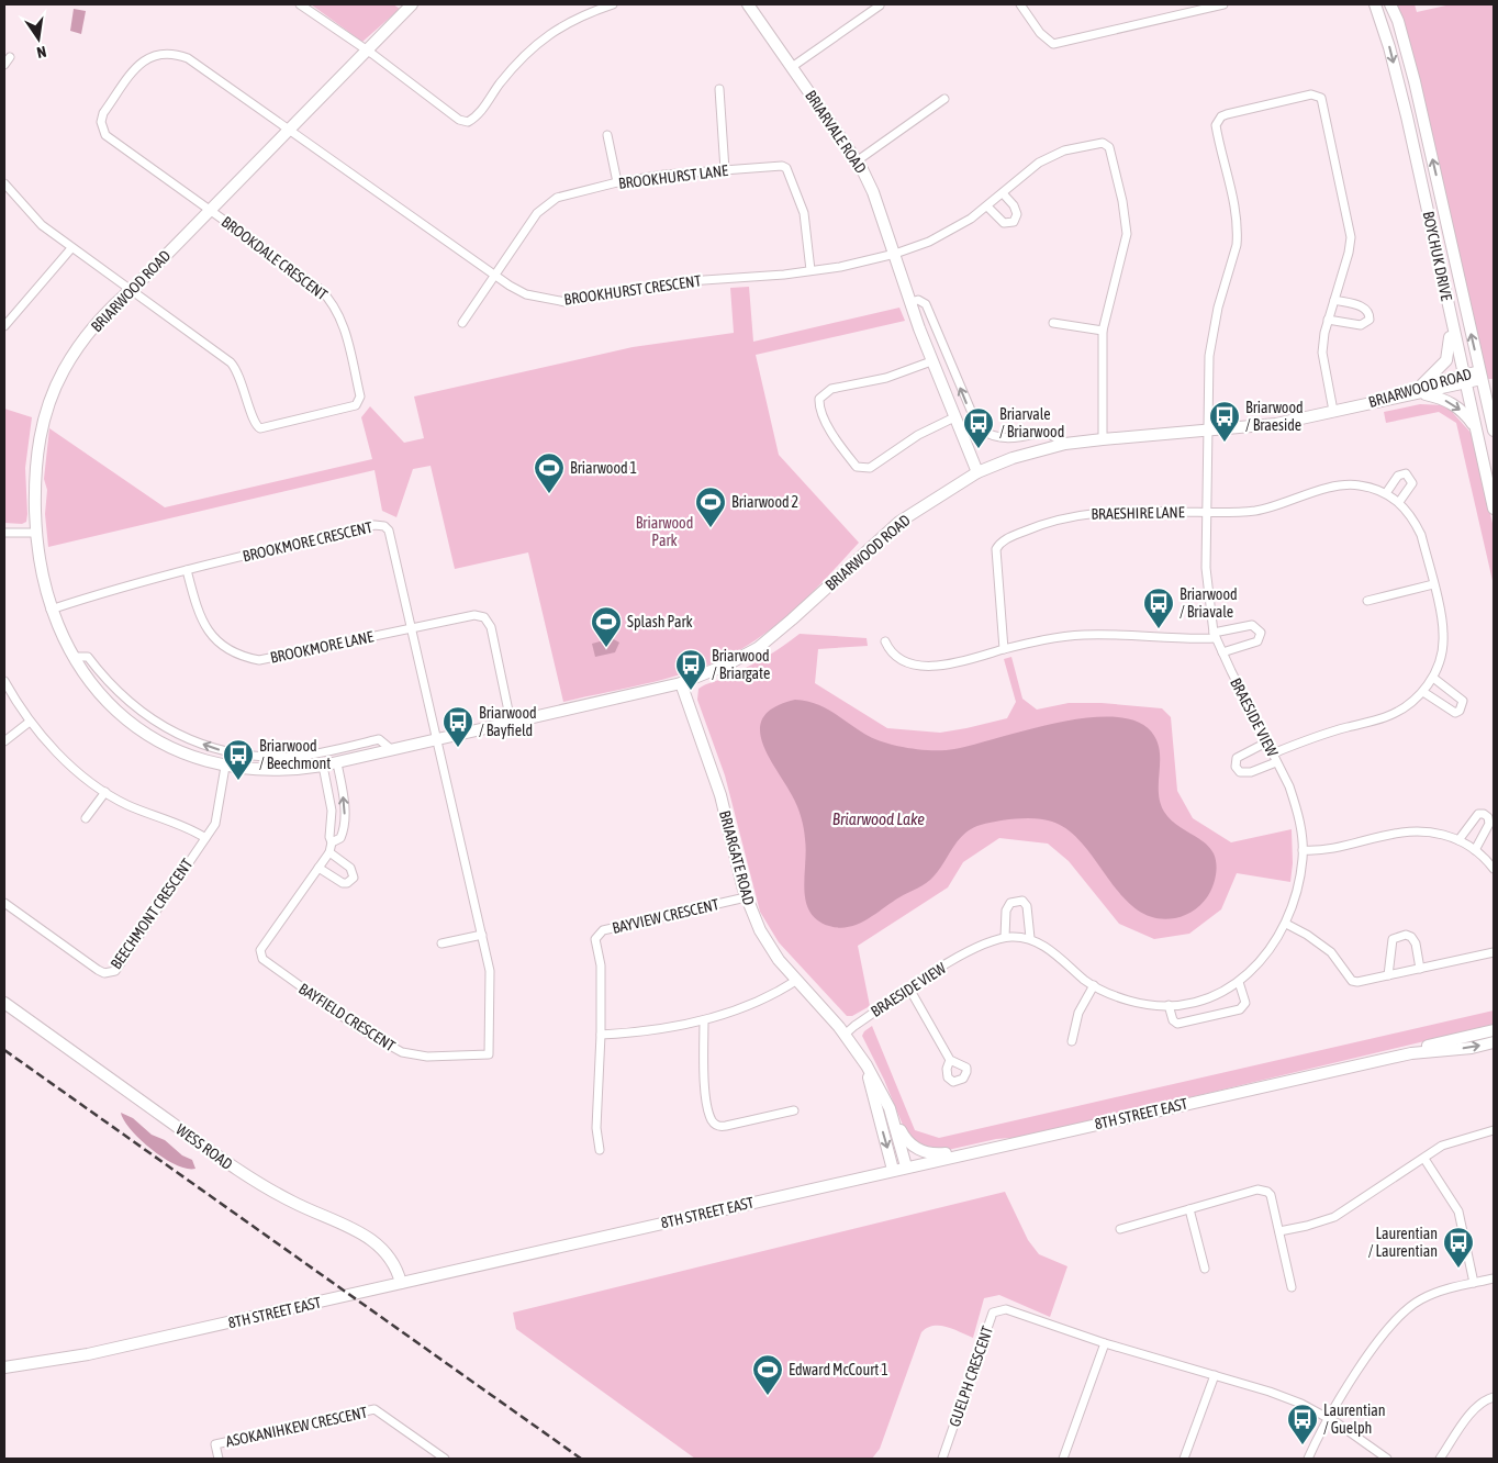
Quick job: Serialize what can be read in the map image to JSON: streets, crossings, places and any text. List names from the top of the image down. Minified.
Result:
{"streets":{"street":["BRIARVALE ROAD","BROOKHURST LANE","BOYCHUK DRIVE","BROOKDALE CRESCENT","BROOKHURST CRESCENT","BRIARWOOD ROAD","BRAESHIRE LANE","BROOKMORE CRESCENT","BROOKMORE LANE","BRAESIDE VIEW","BRIARGATE ROAD","BEECHMONT CRESCENT","BAYVIEW CRESCENT","BAYFIELD CRESCENT","8TH STREET EAST","WESS ROAD","GUELPH CRESCENT","ASOKANIHKEW CRESCENT"]},"crossings":[["BRIARVALE ROAD","BROOKHURST CRESCENT"],["BRIARVALE ROAD","BRIARWOOD ROAD"],["BROOKHURST LANE","BROOKHURST CRESCENT"],["BOYCHUK DRIVE","BRIARWOOD ROAD"],["BROOKDALE CRESCENT","BROOKHURST CRESCENT"],["BROOKDALE CRESCENT","BRIARWOOD ROAD"],["BROOKHURST CRESCENT","BRIARWOOD ROAD"],["BRIARWOOD ROAD","BROOKMORE CRESCENT"],["BRIARWOOD ROAD","BROOKMORE LANE"],["BRIARWOOD ROAD","BRAESIDE VIEW"],["BRIARWOOD ROAD","BRIARGATE ROAD"],["BRIARWOOD ROAD","BEECHMONT CRESCENT"],["BRIARWOOD ROAD","BAYFIELD CRESCENT"],["BRAESHIRE LANE","BRAESIDE VIEW"],["BROOKMORE CRESCENT","BROOKMORE LANE"],["BROOKMORE CRESCENT","BAYFIELD CRESCENT"],["BRAESIDE VIEW","BRIARGATE ROAD"],["BRIARGATE ROAD","BAYVIEW CRESCENT"],["BRIARGATE ROAD","8TH STREET EAST"],["8TH STREET EAST","WESS ROAD"]],"water":["Briarwood Lake"],"parks":["Briarwood Park"],"places":{"bus stop":["Briarwood / Braeside","Briarvale / Briarwood","Briarwood / Briavale","Briarwood / Briargate","Briarwood / Bayfield","Briarwood / Beechmont","Laurentian / Laurentian","Laurentian / Guelph"],"sports":["Briarwood 1","Briarwood 2","Splash Park","Edward McCourt 1"]},"north":"bottom"}
